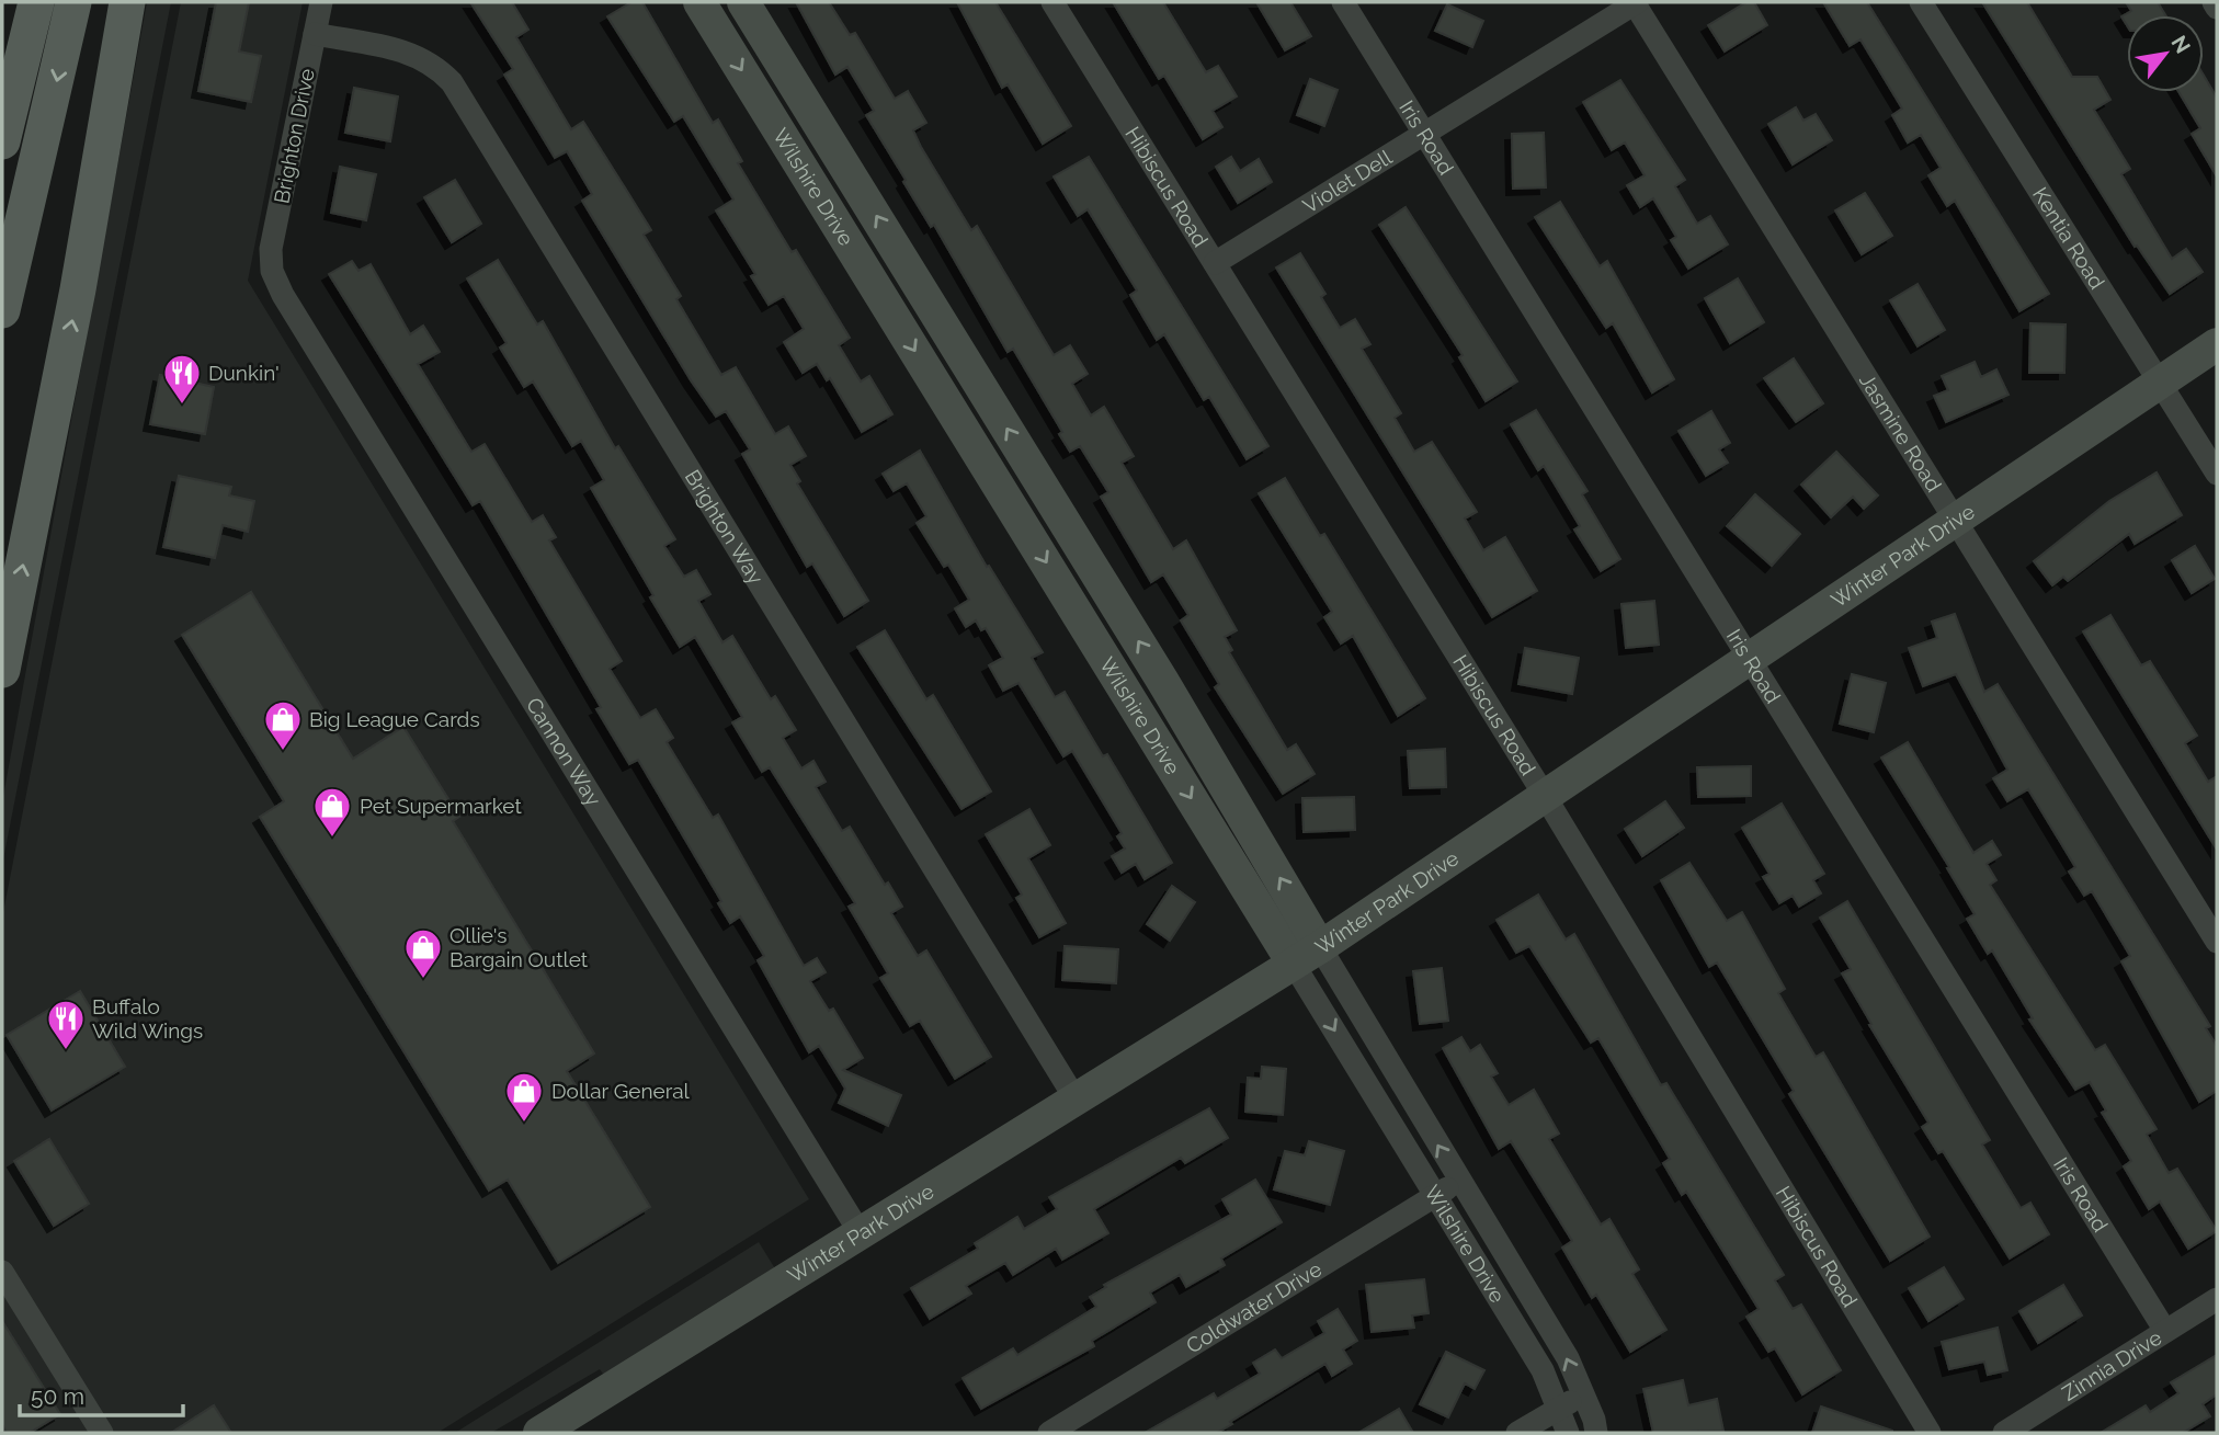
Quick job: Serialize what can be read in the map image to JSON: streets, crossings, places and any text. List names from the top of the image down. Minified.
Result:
{"streets":{"street":["Brighton Drive","Iris Road","Violet Dell","Wilshire Drive","Hibiscus Road","Kentia Road","Jasmine Road","Brighton Way","Winter Park Drive","Cannon Way","Coldwater Drive","Zinnia Drive"]},"crossings":[["Brighton Drive","Brighton Way"],["Brighton Drive","Cannon Way"],["Iris Road","Violet Dell"],["Iris Road","Winter Park Drive"],["Iris Road","Zinnia Drive"],["Violet Dell","Hibiscus Road"],["Violet Dell","Jasmine Road"],["Wilshire Drive","Winter Park Drive"],["Wilshire Drive","Coldwater Drive"],["Hibiscus Road","Winter Park Drive"],["Kentia Road","Winter Park Drive"],["Jasmine Road","Winter Park Drive"],["Brighton Way","Winter Park Drive"],["Winter Park Drive","Cannon Way"]],"places":{"restaurant":["Dunkin'","Buffalo Wild Wings"],"shop":["Big League Cards","Pet Supermarket","Ollie's Bargain Outlet","Dollar General"]},"scale_bar":"50 m","north":"top right"}
